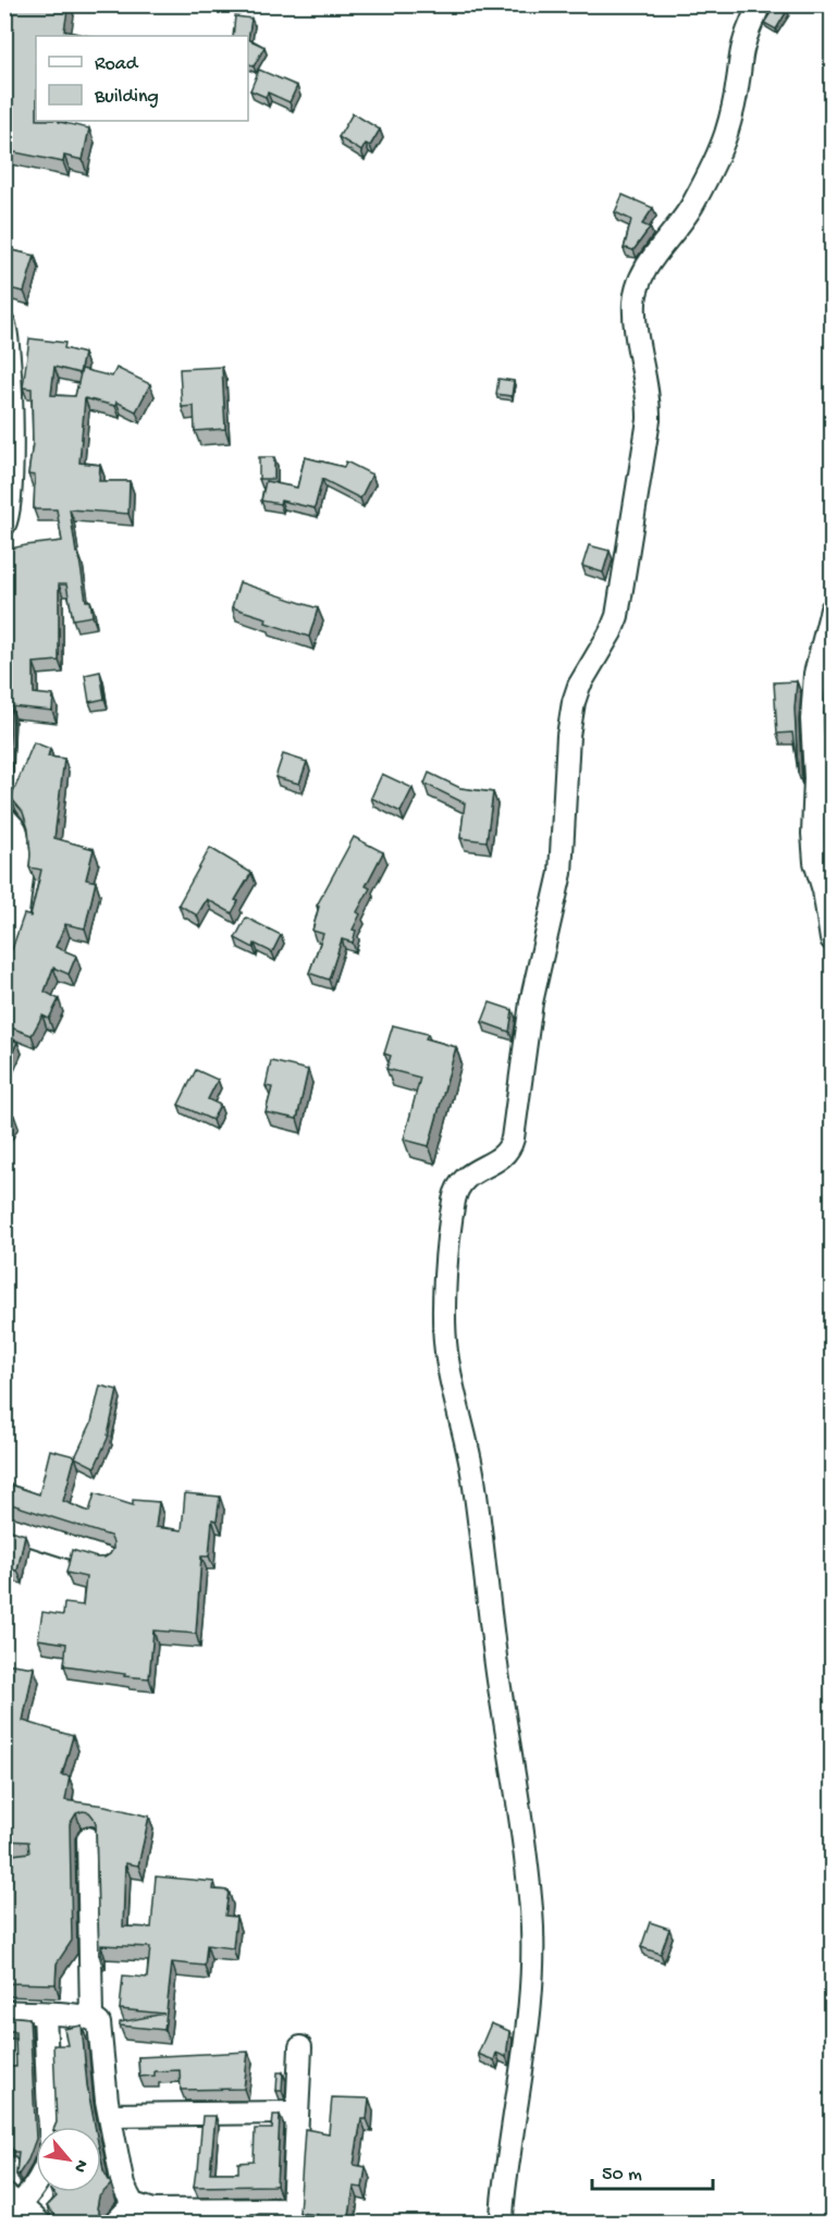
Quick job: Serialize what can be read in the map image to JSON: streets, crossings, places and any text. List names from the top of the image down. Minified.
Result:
{"legend":["Road","Building"],"scale_bar":"50 m","north":"bottom right"}
